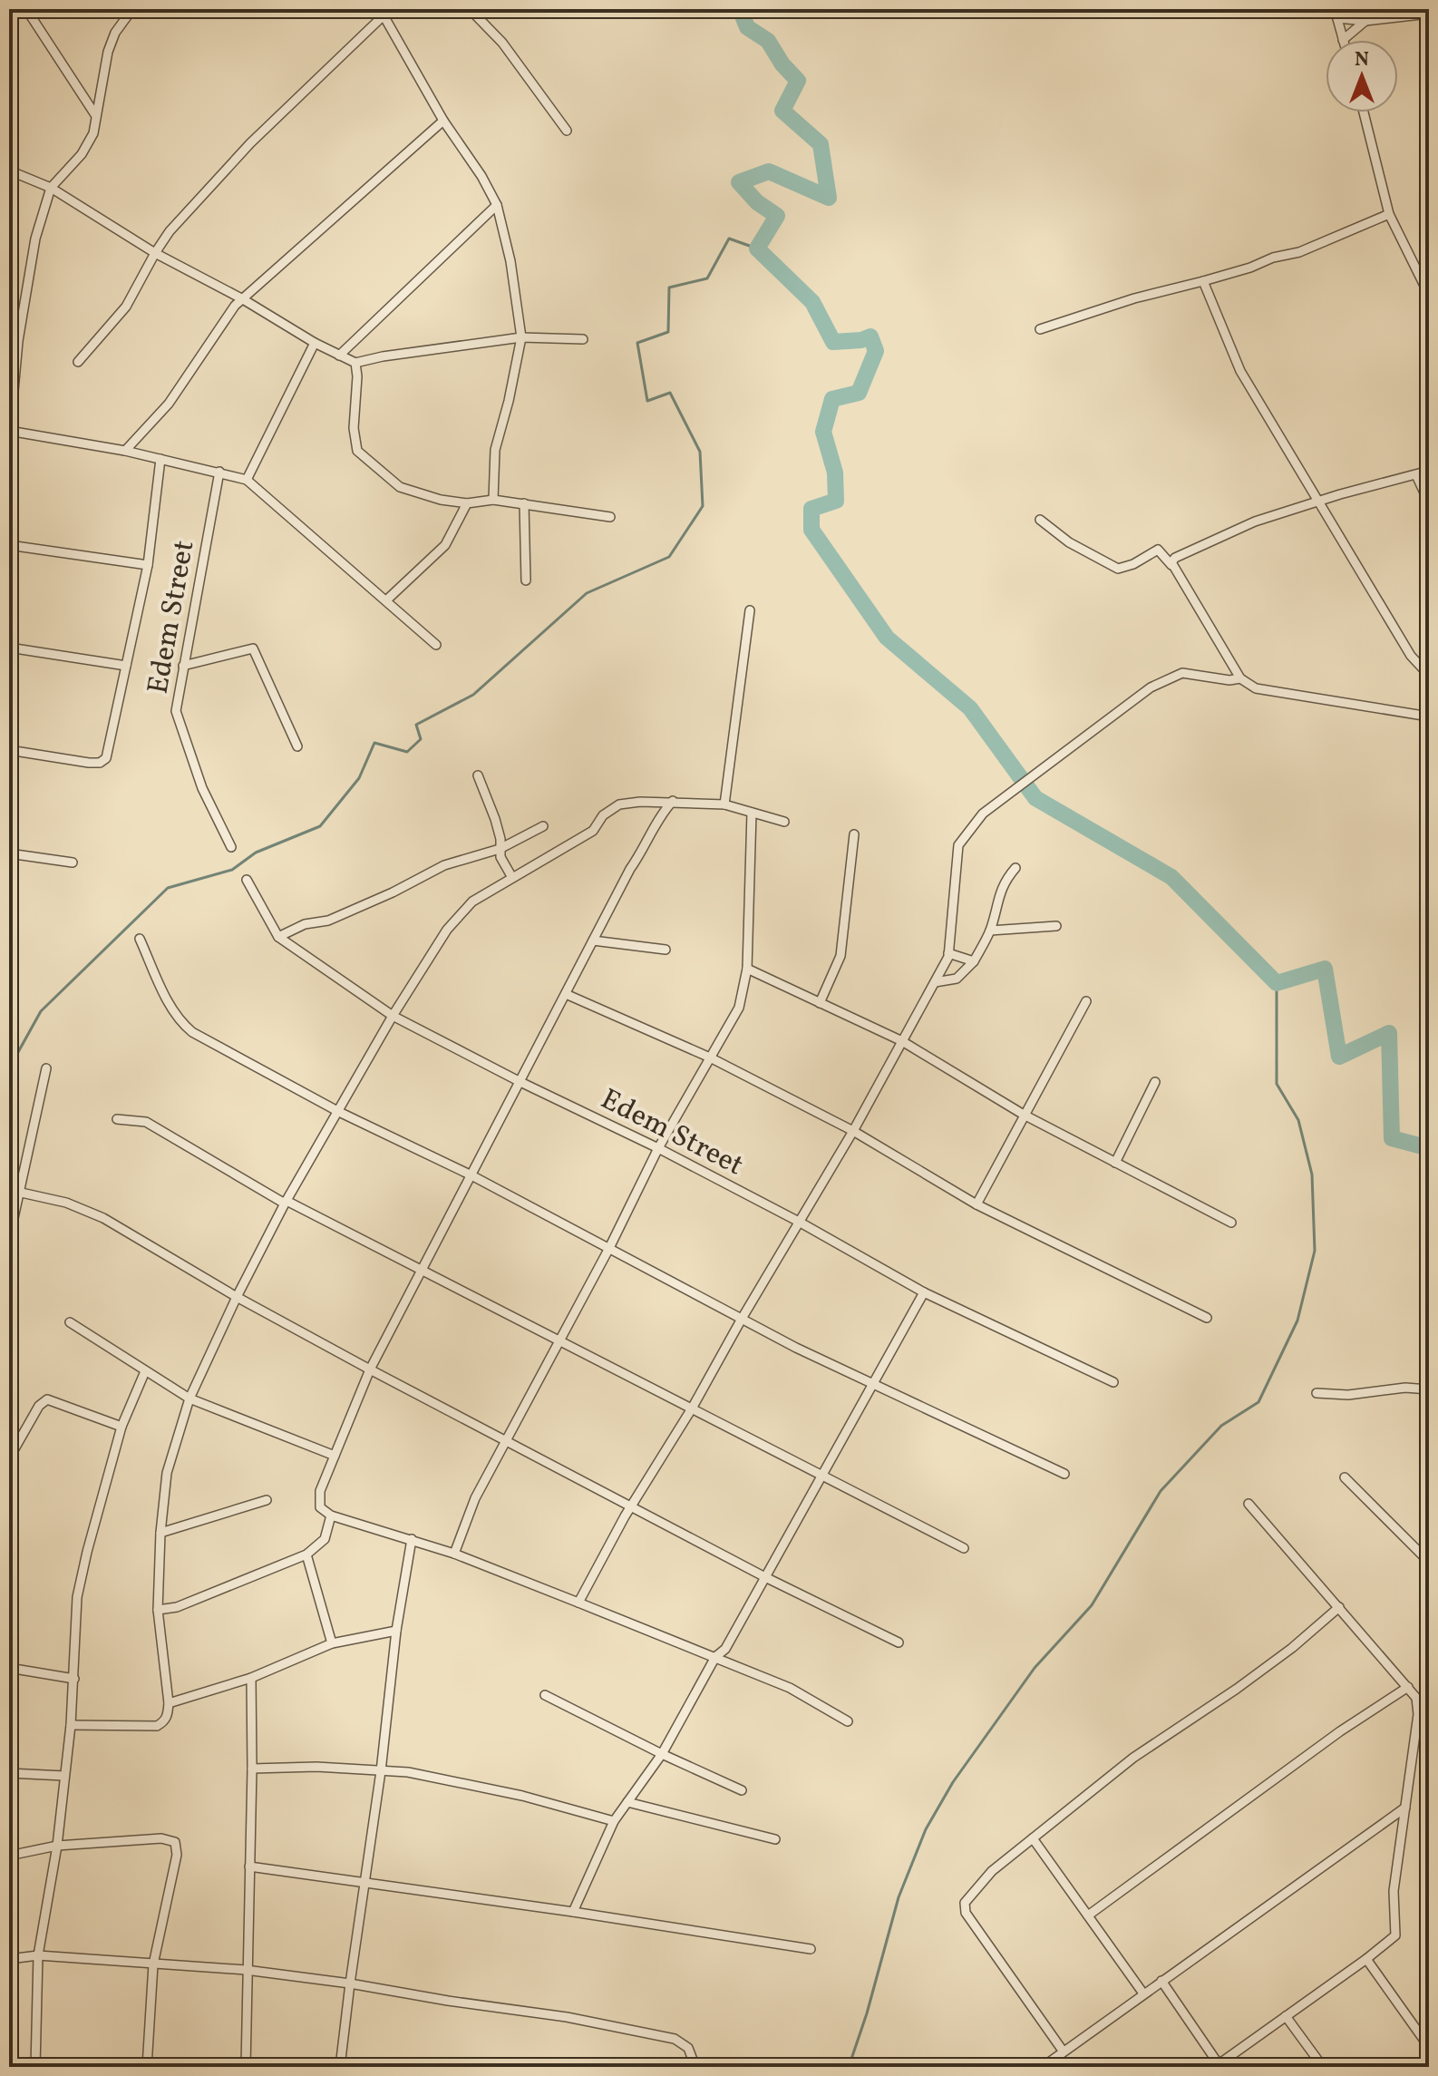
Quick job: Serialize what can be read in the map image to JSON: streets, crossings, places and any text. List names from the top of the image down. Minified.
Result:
{"streets":{"street":["Edem Street"]},"north":"top"}
